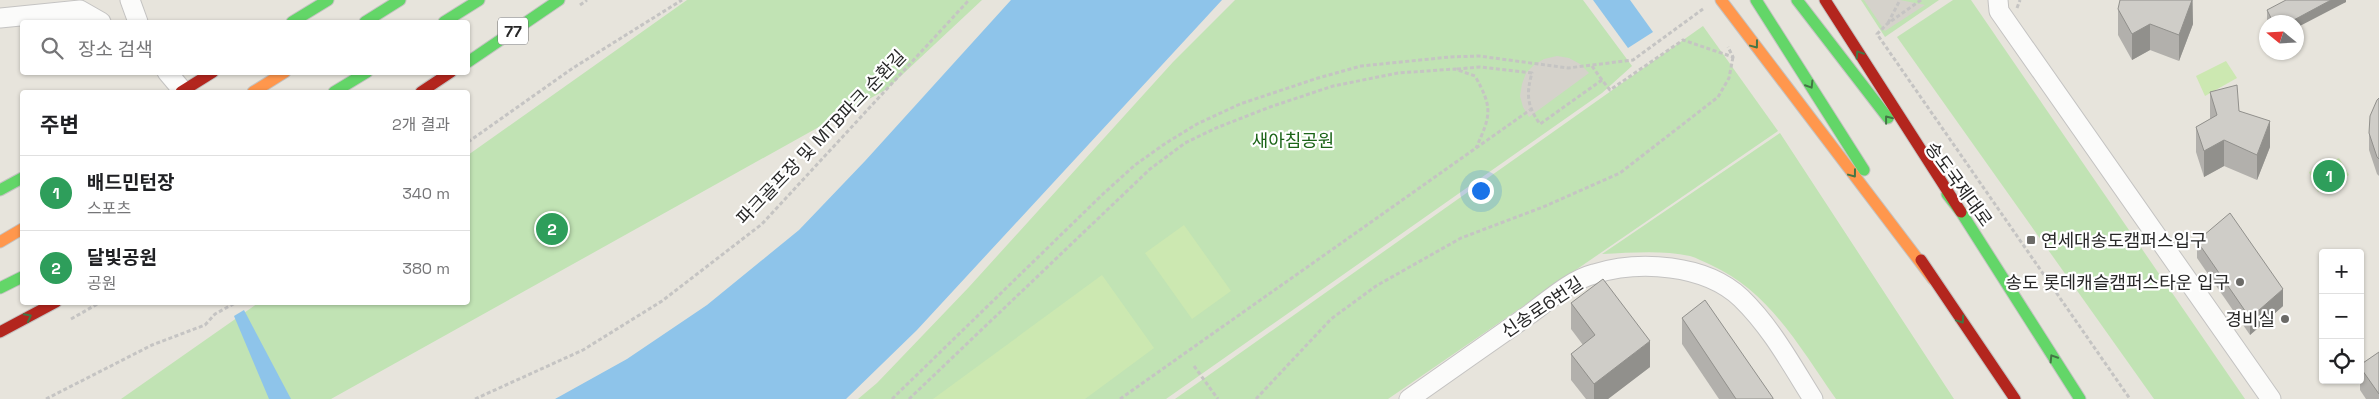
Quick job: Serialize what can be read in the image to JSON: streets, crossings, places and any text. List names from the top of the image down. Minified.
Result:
{"streets":{"main road":["77","송도국제대로"],"street":["신송로6번길"],"path":["파크골프장 및 MTB파크 순환길"]},"parks":["새아침공원"],"places":{"transit":["연세대송도캠퍼스입구"],"other":["송도 롯데캐슬캠퍼스타운 입구","경비실"]},"north":"left","page":{"search":"장소 검색","heading":["주변","2개 결과"],"list":[{"mark":"1","name":"배드민턴장","note":"스포츠","value":"340 m"},{"mark":"2","name":"달빛공원","note":"공원","value":"380 m"}],"pins":["1","2"],"map_buttons":["+","−"]}}
